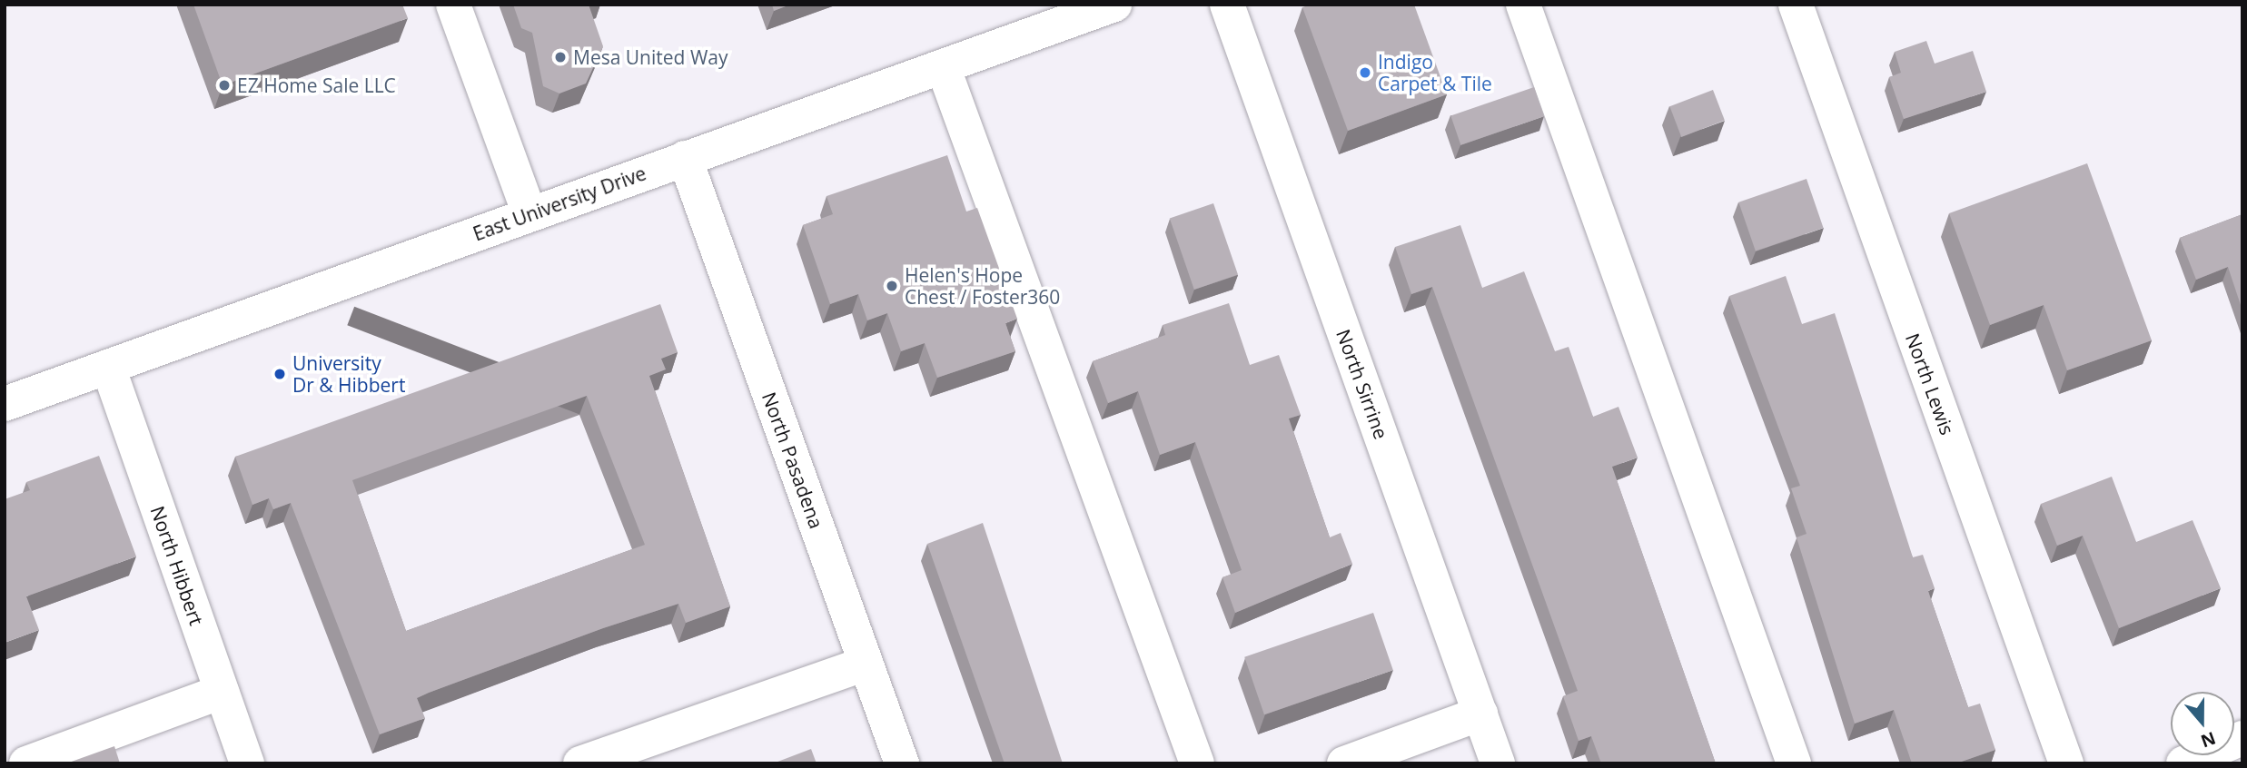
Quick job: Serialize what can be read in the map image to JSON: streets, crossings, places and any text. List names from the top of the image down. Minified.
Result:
{"streets":{"street":["East University Drive","North Sirrine","North Lewis","North Pasadena","North Hibbert"]},"crossings":[["East University Drive","North Pasadena"],["East University Drive","North Hibbert"]],"places":["Mesa United Way","Indigo Carpet & Tile","EZ Home Sale LLC","Helen's Hope Chest / Foster360","University Dr & Hibbert"],"north":"bottom"}
